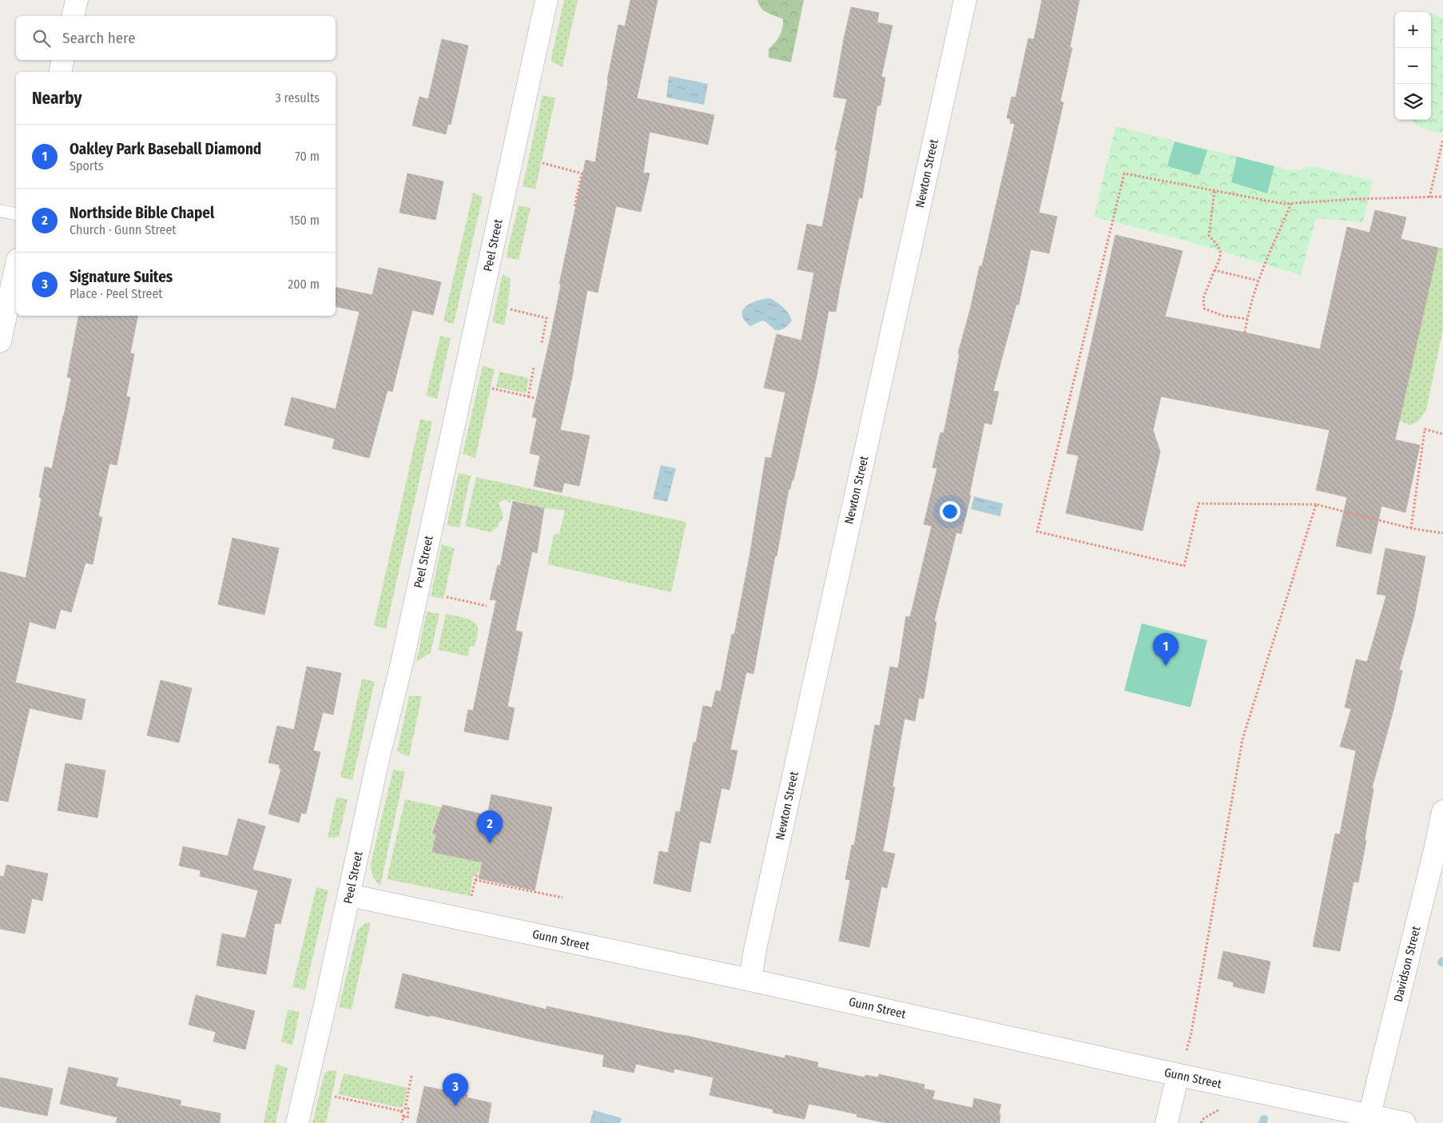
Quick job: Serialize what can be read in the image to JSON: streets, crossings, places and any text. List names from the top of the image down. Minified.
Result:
{"streets":{"street":["Newton Street","Peel Street","Gunn Street","Davidson Street"]},"crossings":[["Newton Street","Gunn Street"],["Peel Street","Gunn Street"],["Gunn Street","Davidson Street"]],"page":{"map_buttons":["+","−"],"search":"Search here","heading":["Nearby","3 results"],"list":[{"mark":"1","name":"Oakley Park Baseball Diamond","note":"Sports","value":"70 m"},{"mark":"2","name":"Northside Bible Chapel","note":"Church · Gunn Street","value":"150 m"},{"mark":"3","name":"Signature Suites","note":"Place · Peel Street","value":"200 m"}],"pins":["1","2","3"]}}
